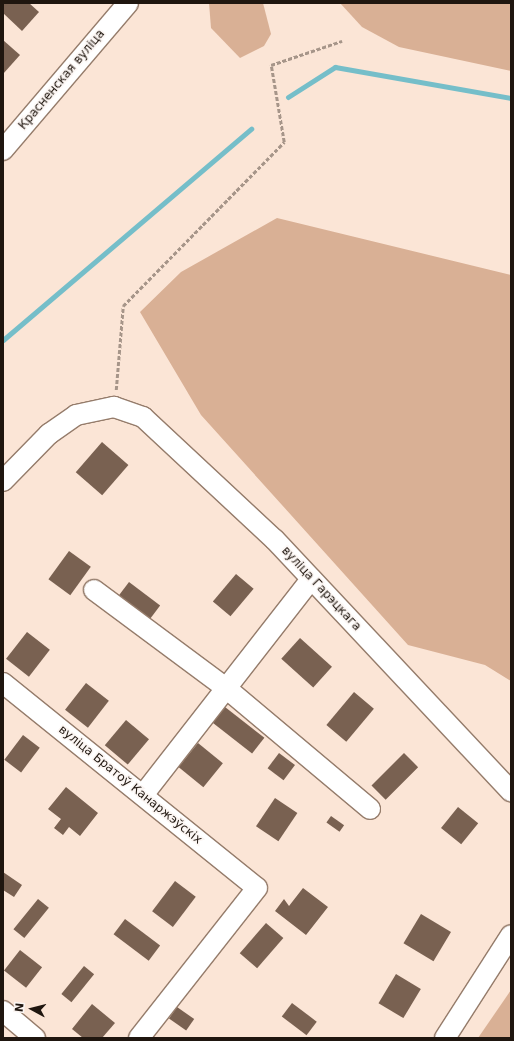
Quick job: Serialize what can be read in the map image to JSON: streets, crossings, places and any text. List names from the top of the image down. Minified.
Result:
{"streets":{"street":["Красненская вуліца","вуліца Гарэцкага","вуліца Братоў Канаржэўскіх"]},"north":"left"}
